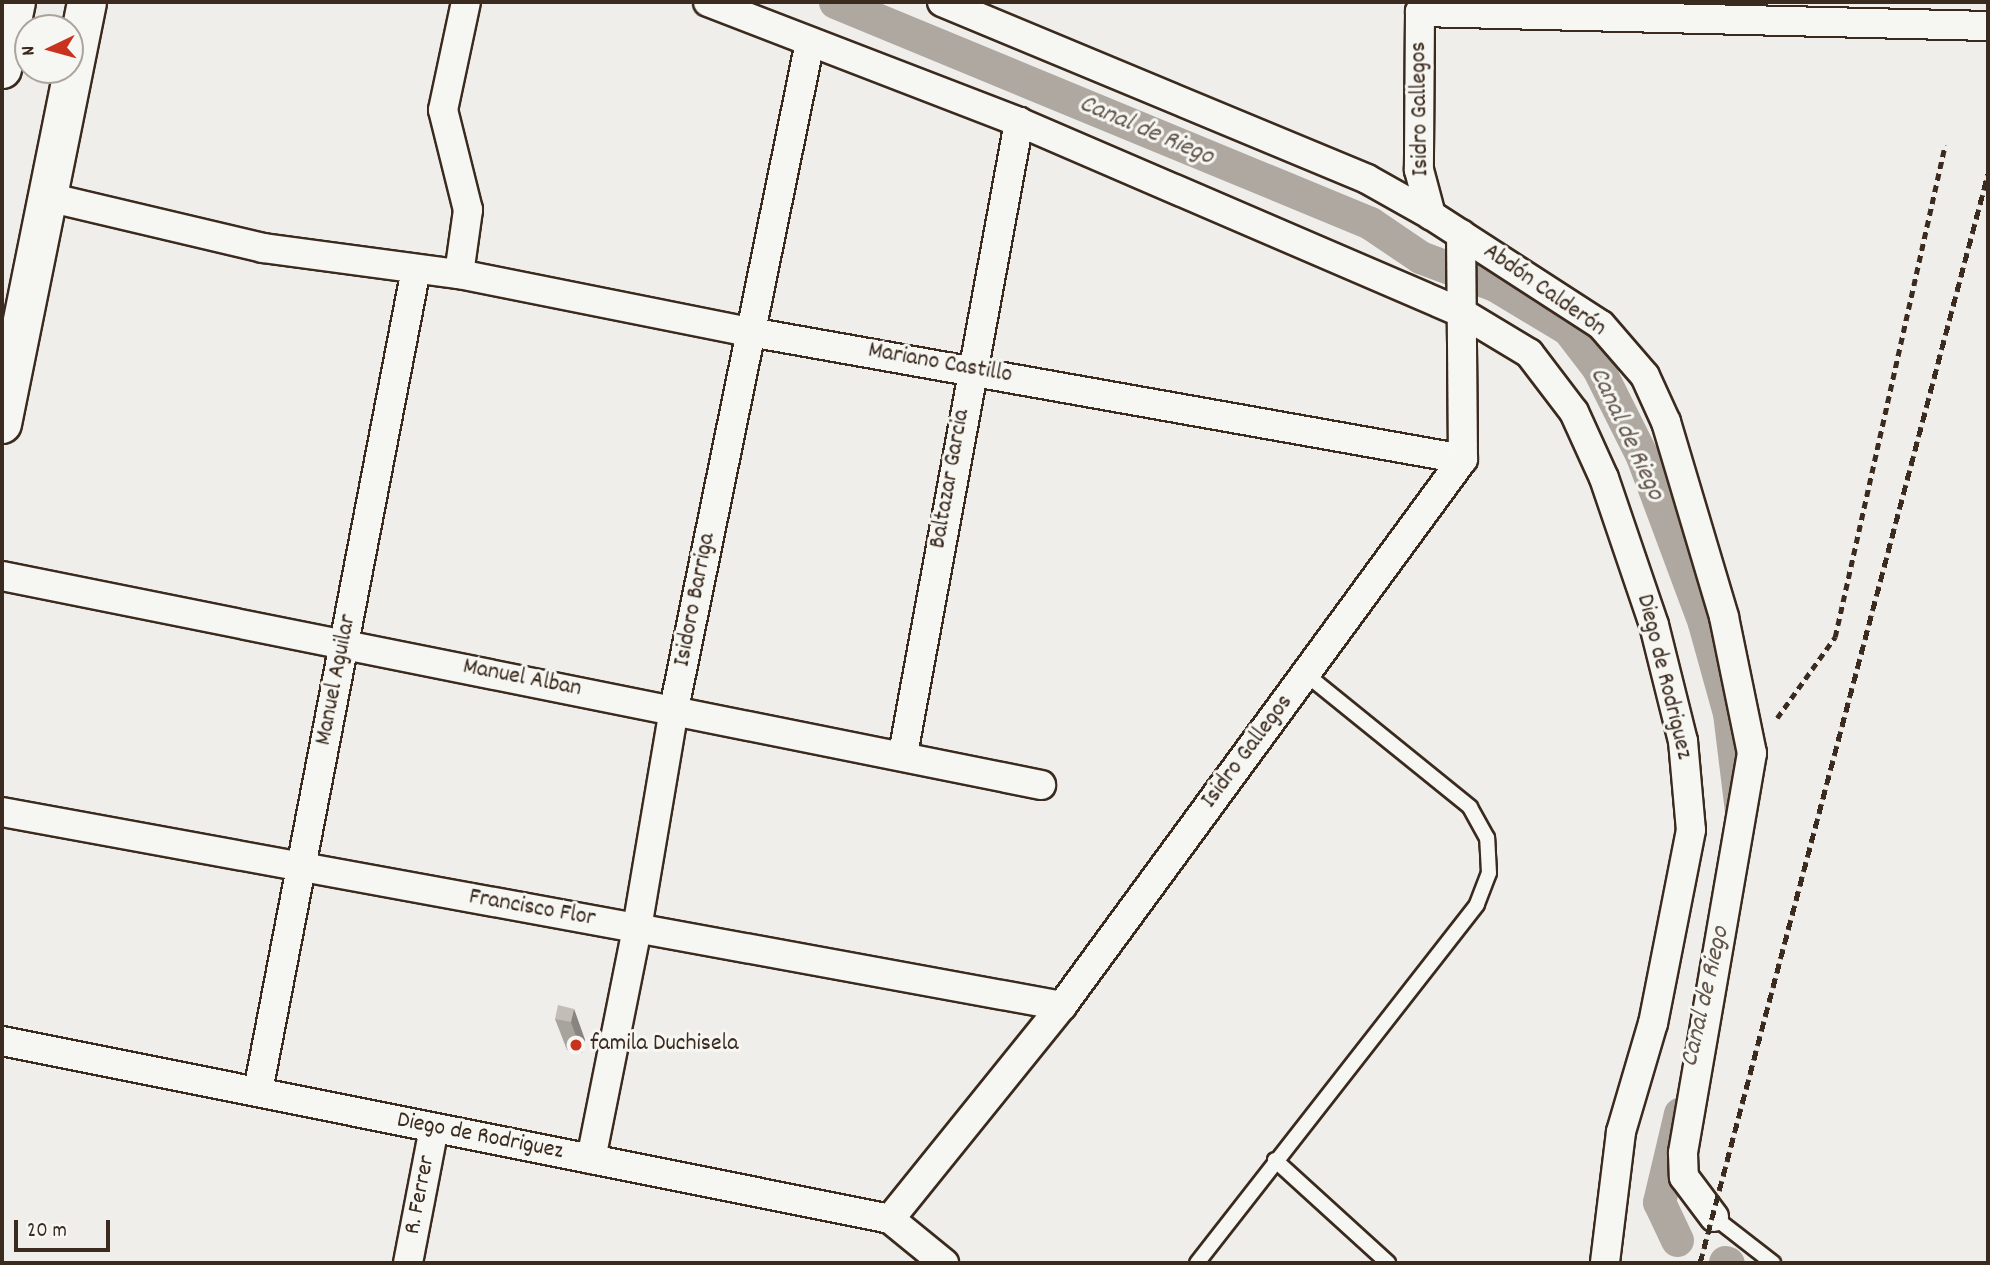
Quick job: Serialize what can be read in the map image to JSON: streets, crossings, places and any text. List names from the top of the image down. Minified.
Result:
{"streets":{"street":["Isidro Gallegos","Abdón Calderón","Mariano Castillo","Baltazar Garcia","Isidoro Barriga","Diego de Rodriguez","Manuel Alban","Manuel Aguilar","Francisco Flor","R. Ferrer"]},"crossings":[["Isidro Gallegos","Abdón Calderón"],["Isidro Gallegos","Mariano Castillo"],["Isidro Gallegos","Diego de Rodriguez"],["Isidro Gallegos","Francisco Flor"],["Mariano Castillo","Baltazar Garcia"],["Mariano Castillo","Isidoro Barriga"],["Mariano Castillo","Manuel Aguilar"],["Baltazar Garcia","Diego de Rodriguez"],["Baltazar Garcia","Manuel Alban"],["Isidoro Barriga","Diego de Rodriguez"],["Isidoro Barriga","Manuel Alban"],["Isidoro Barriga","Francisco Flor"],["Diego de Rodriguez","Manuel Aguilar"],["Diego de Rodriguez","R. Ferrer"],["Manuel Alban","Manuel Aguilar"],["Manuel Aguilar","Francisco Flor"]],"water":["Canal de Riego"],"places":["famila Duchisela"],"scale_bar":"20 m","north":"left"}
